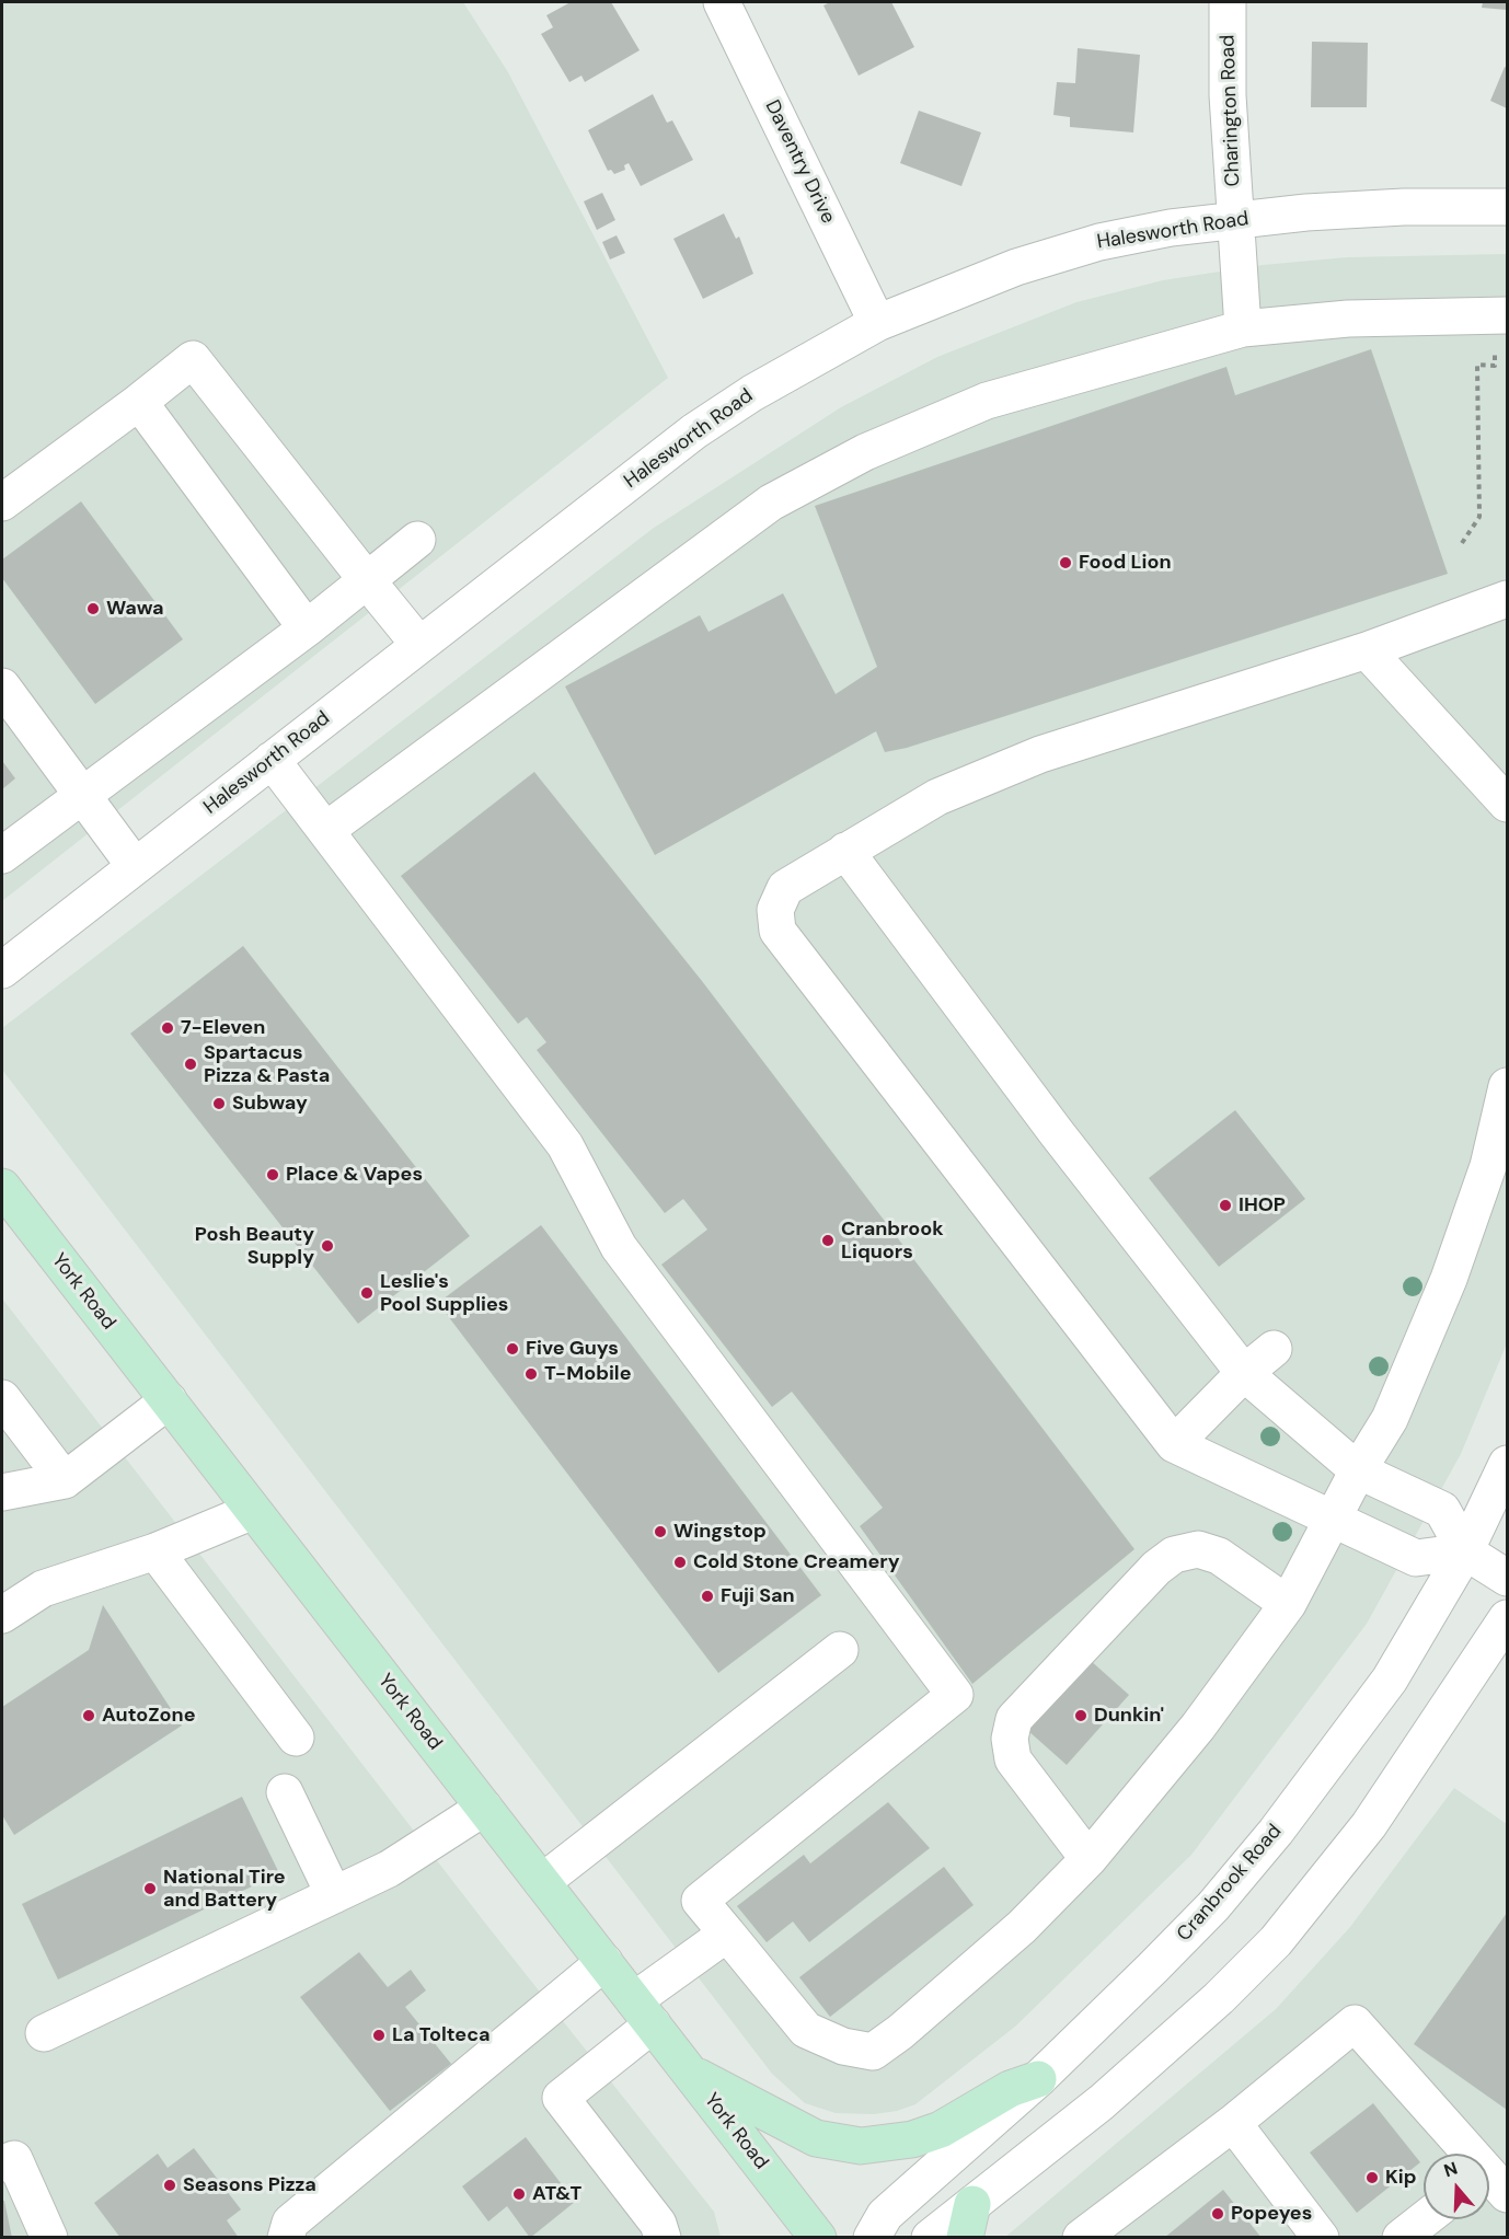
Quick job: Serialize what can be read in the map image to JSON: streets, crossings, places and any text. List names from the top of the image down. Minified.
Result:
{"streets":{"main road":["York Road"],"street":["Charington Road","Daventry Drive","Halesworth Road","Cranbrook Road"]},"crossings":[["Charington Road","Halesworth Road"],["Daventry Drive","Halesworth Road"]],"places":["Food Lion","Wawa","7-Eleven","Spartacus Pizza & Pasta","Subway","Place & Vapes","IHOP","Cranbrook Liquors","Posh Beauty Supply","Leslie's Pool Supplies","Five Guys","T-Mobile","Wingstop","Cold Stone Creamery","Fuji San","AutoZone","Dunkin'","National Tire and Battery","La Tolteca","Kip","Seasons Pizza","AT&T","Popeyes"],"north":"top"}
